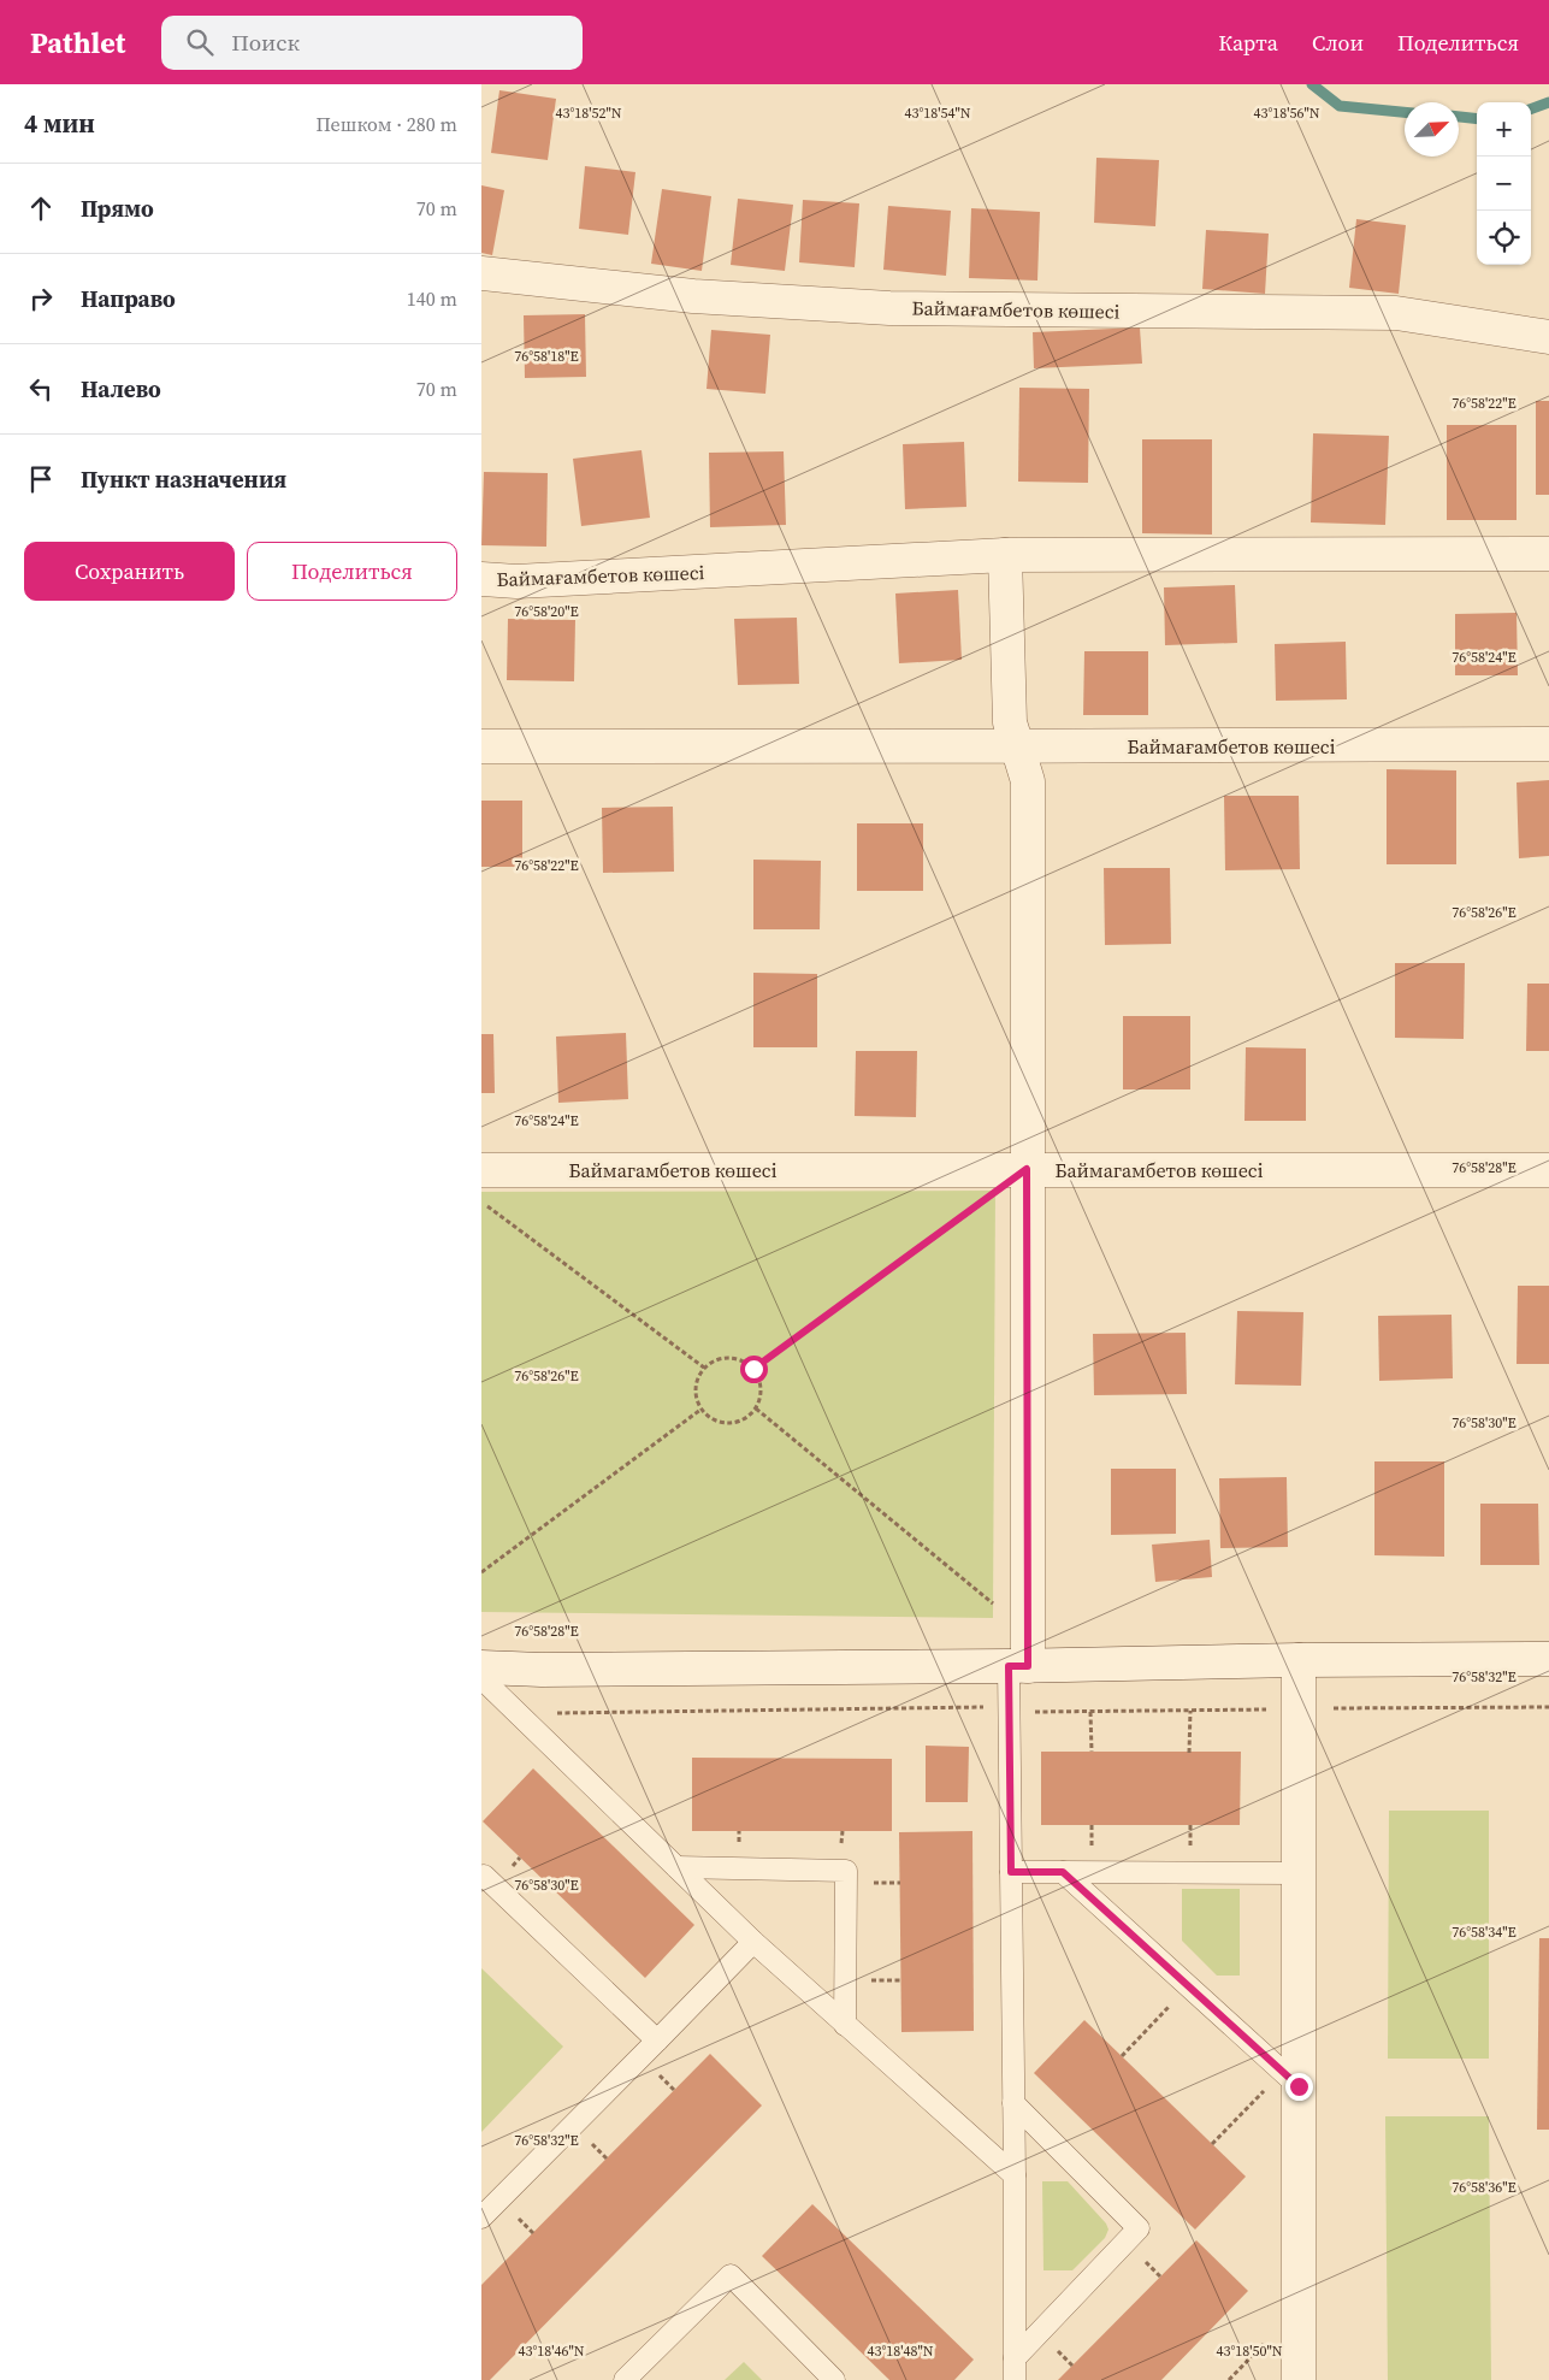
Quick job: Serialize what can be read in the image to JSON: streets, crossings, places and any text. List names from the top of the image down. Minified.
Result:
{"streets":{"street":["Баймағамбетов көшесі","Баймагамбетов көшесі"]},"north":"top right","page":{"header":"Pathlet","search":"Поиск","nav":["Карта","Слои","Поделиться"],"heading":["4 мин","Пешком · 280 m"],"map_buttons":["+","−"],"list":[["Прямо","70 m"],["Направо","140 m"],["Налево","70 m"],"Пункт назначения"],"buttons":["Сохранить","Поделиться"]},"coordinates":["43°18'52\"N","43°18'54\"N","43°18'56\"N","76°58'18\"E","76°58'22\"E","76°58'20\"E","76°58'24\"E","76°58'26\"E","76°58'28\"E","76°58'30\"E","76°58'32\"E","76°58'34\"E","76°58'36\"E","43°18'46\"N","43°18'48\"N","43°18'50\"N"]}
